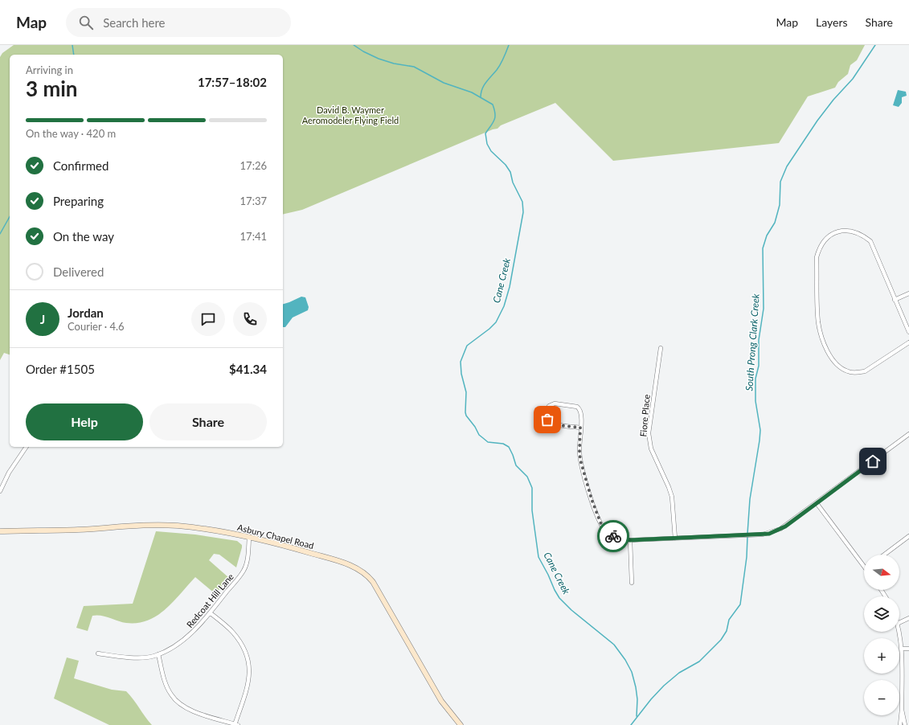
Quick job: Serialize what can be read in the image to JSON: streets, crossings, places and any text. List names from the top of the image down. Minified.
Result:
{"streets":{"main road":["Asbury Chapel Road"],"street":["Fiore Place","Redcoat Hill Lane"]},"crossings":[["Asbury Chapel Road","Redcoat Hill Lane"]],"water":["Cane Creek","South Prong Clark Creek"],"parks":["David B. Waymer Aeromodeler Flying Field"],"north":"right","page":{"header":"Map","search":"Search here","nav":["Map","Layers","Share"],"heading":["3 min","Arriving in","17:57–18:02"],"panel":["Jordan","Courier · 4.6","Order #1505","$41.34"],"bar":"On the way · 420 m","list":[["Confirmed","17:26"],["Preparing","17:37"],["On the way","17:41"],"Delivered"],"round":"J","buttons":["Help","Share"],"map_buttons":["+","−"]}}
